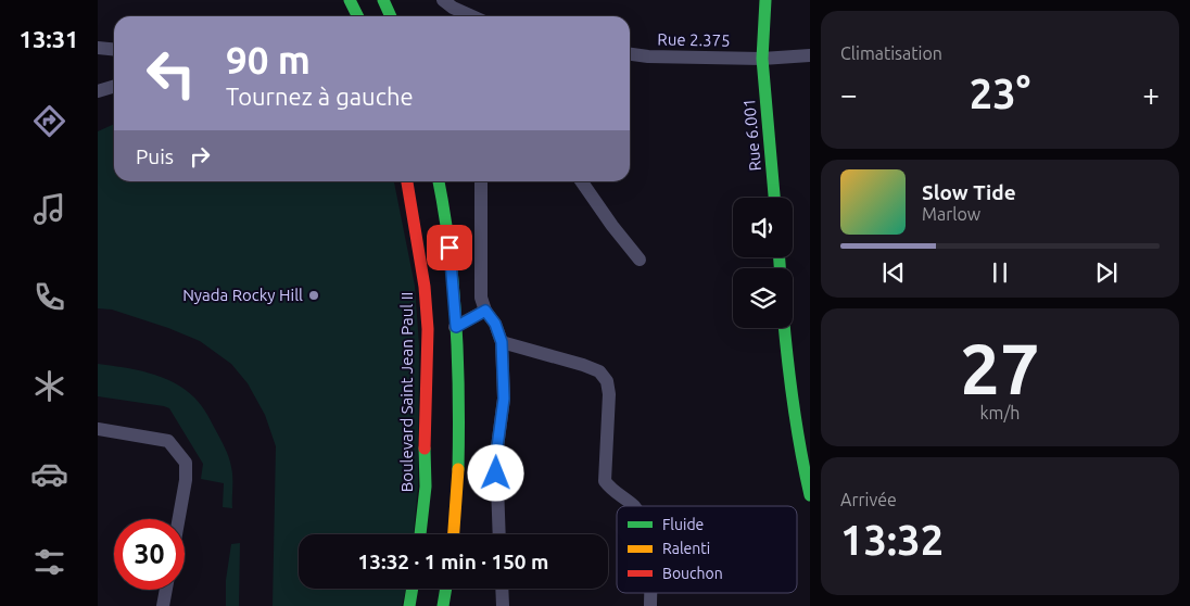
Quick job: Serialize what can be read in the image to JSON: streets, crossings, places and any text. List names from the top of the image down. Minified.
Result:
{"streets":{"main road":["Rue 6.001","Boulevard Saint Jean Paul II"],"street":["Rue 2.375"]},"crossings":[["Rue 2.375","Rue 6.001"]],"places":["Nyada Rocky Hill"],"legend":["Fluide","Ralenti","Bouchon"],"page":{"tabs":"13:31","tile":["Climatisation",["27","km/h"],["Arrivée","13:32"]],"turn":["90 m","Tournez à gauche"],"heat":["−","23°","+"],"then":"Puis","song":["Slow Tide","Marlow"],"limit":"30","trip":"13:32 · 1 min · 150 m"}}
